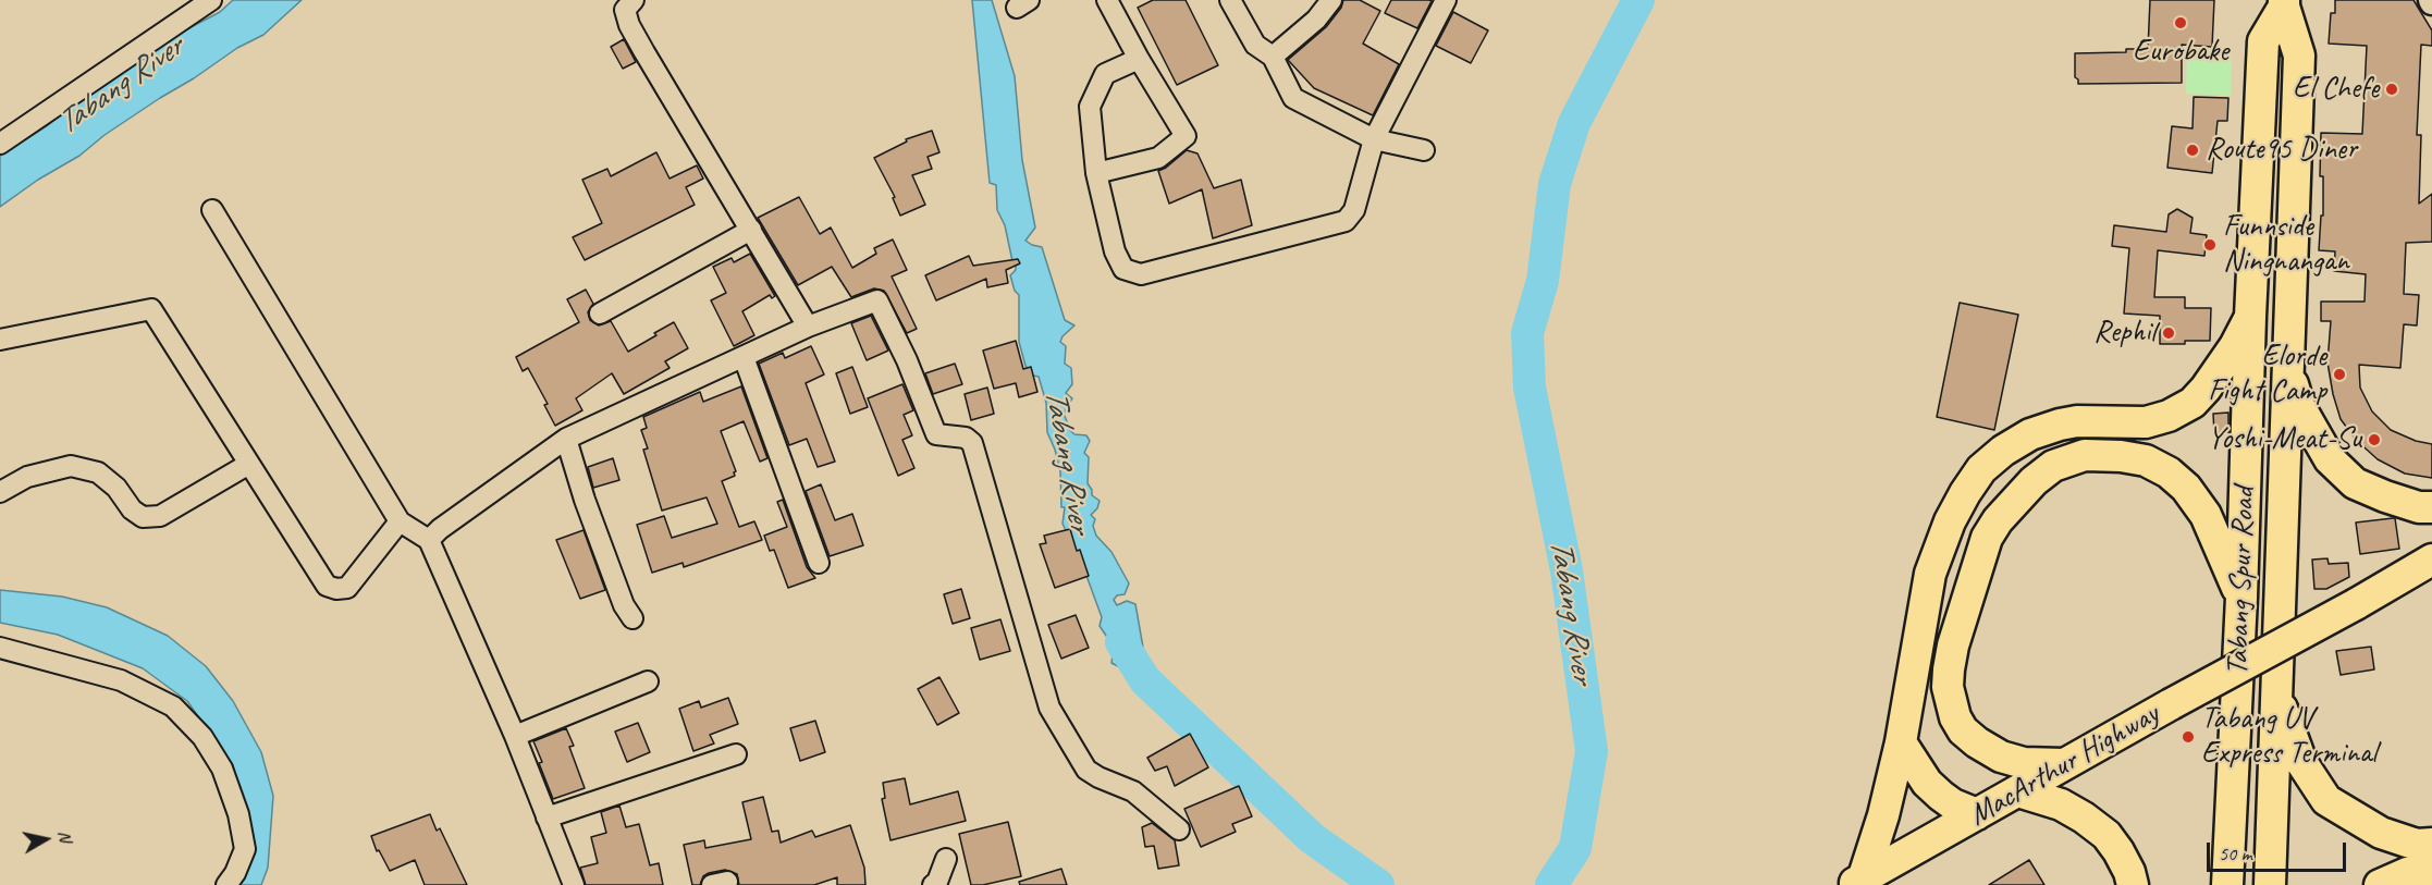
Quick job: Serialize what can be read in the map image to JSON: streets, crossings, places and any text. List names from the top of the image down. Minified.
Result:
{"streets":{"highway":["Tabang Spur Road","MacArthur Highway"]},"water":["Tabang River"],"places":["Eurobake","El Chefe","Route95 Diner","Funnside Ningnangan","Rephil","Elorde Fight Camp","Yoshi-Meat-Su","Tabang UV Express Terminal"],"scale_bar":"50 m","north":"right"}
